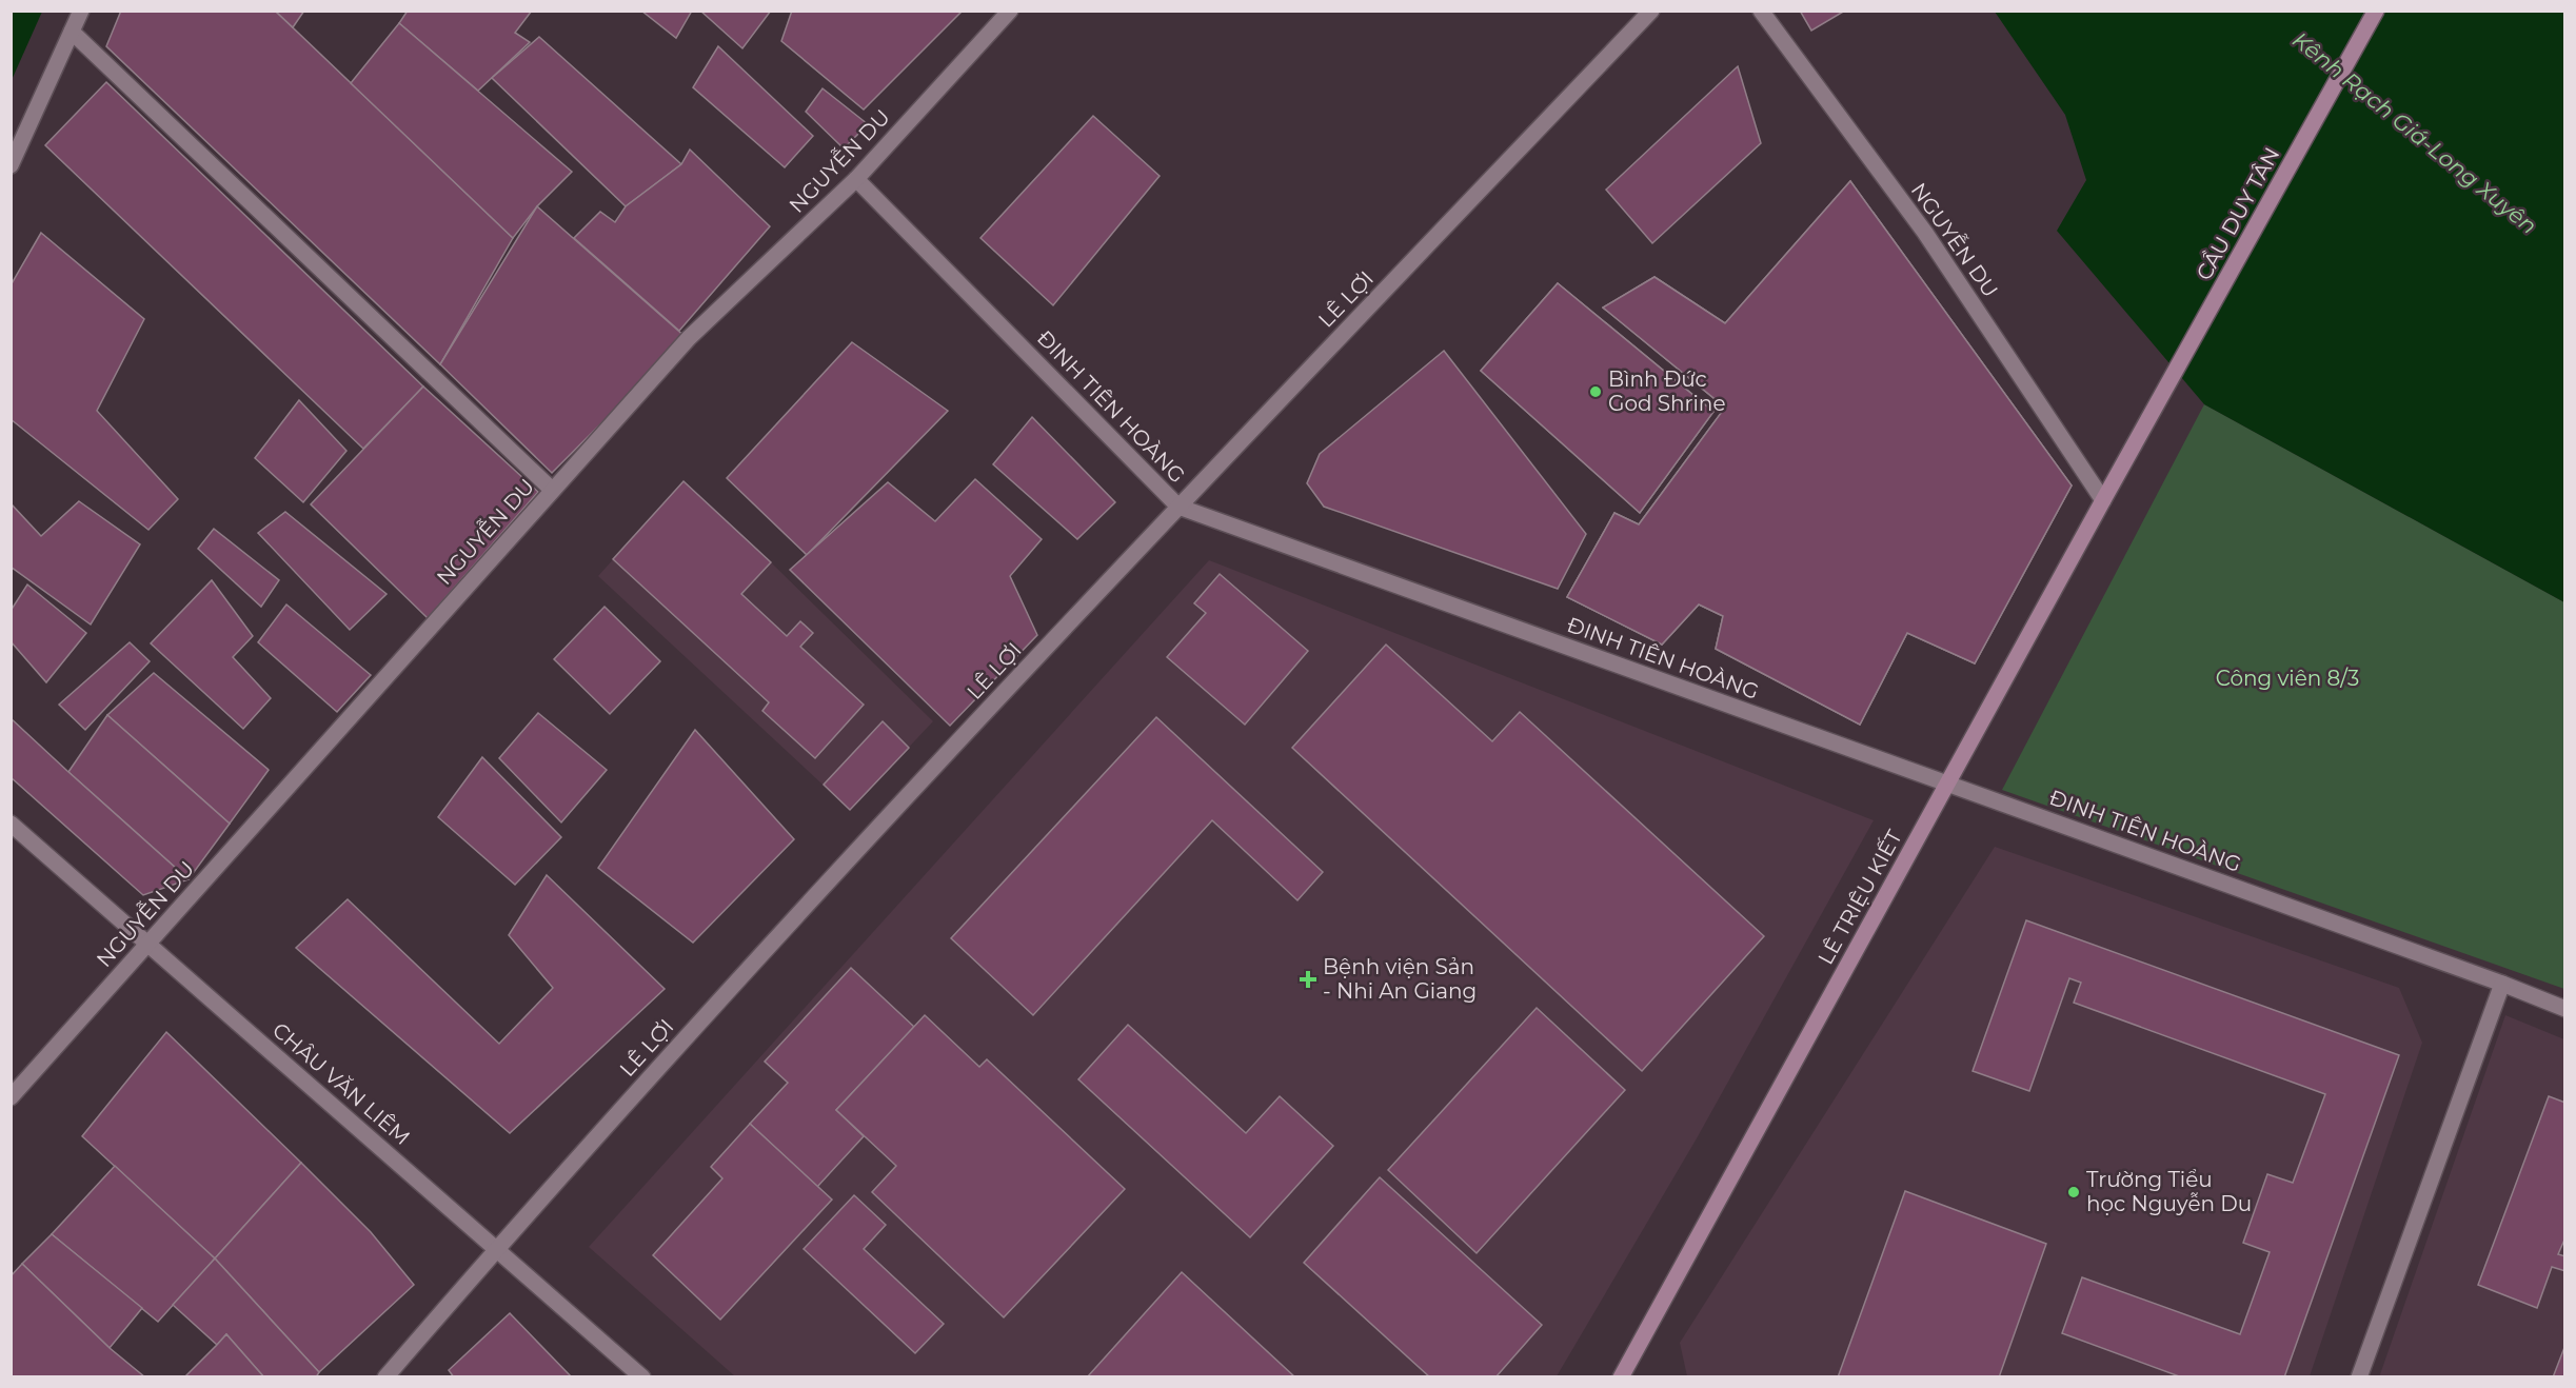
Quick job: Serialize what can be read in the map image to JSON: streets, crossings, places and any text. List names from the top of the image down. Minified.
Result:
{"streets":{"street":["NGUYỄN DU","CẦU DUY TÂN","LÊ LỢI","ĐINH TIÊN HOÀNG","LÊ TRIỆU KIẾT","CHÂU VĂN LIÊM"]},"crossings":[["NGUYỄN DU","ĐINH TIÊN HOÀNG"],["NGUYỄN DU","LÊ TRIỆU KIẾT"],["NGUYỄN DU","CHÂU VĂN LIÊM"],["CẦU DUY TÂN","LÊ TRIỆU KIẾT"],["LÊ LỢI","ĐINH TIÊN HOÀNG"],["LÊ LỢI","CHÂU VĂN LIÊM"],["ĐINH TIÊN HOÀNG","LÊ TRIỆU KIẾT"]],"water":["Kênh Rạch Giá-Long Xuyên"],"parks":["Công viên 8/3"],"places":{"other":["Bình Đức God Shrine","Trường Tiểu học Nguyễn Du"],"health":["Bệnh viện Sản - Nhi An Giang"]}}
